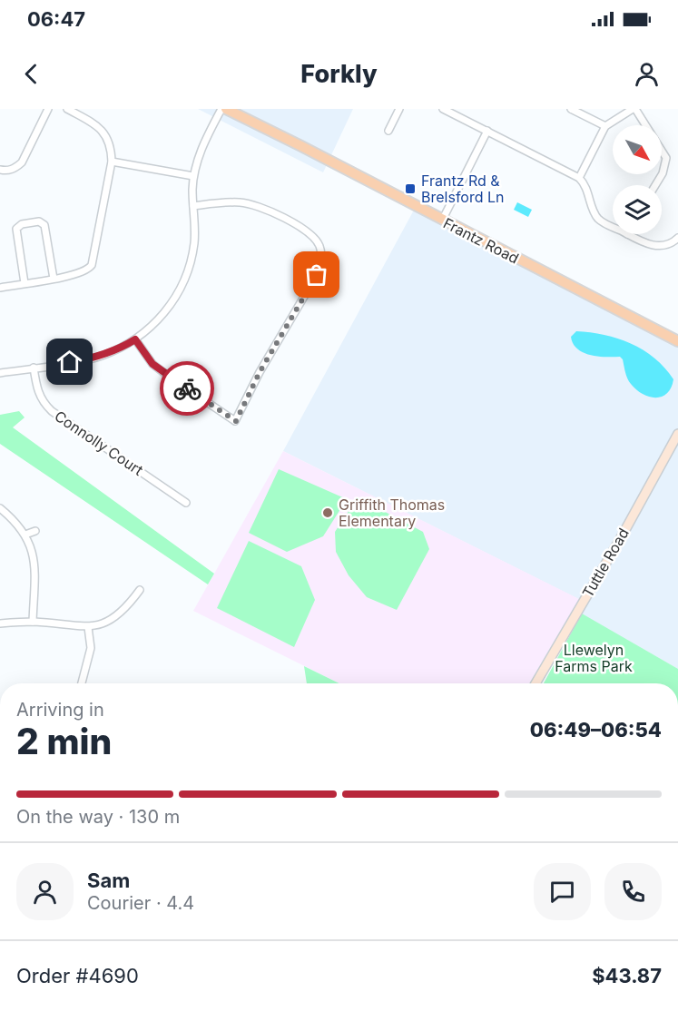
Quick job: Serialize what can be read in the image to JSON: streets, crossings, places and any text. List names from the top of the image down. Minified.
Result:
{"streets":{"main road":["Frantz Road","Tuttle Road"],"street":["Connolly Court"]},"parks":["Llewelyn Farms Park"],"places":{"transit":["Frantz Rd & Brelsford Ln"],"other":["Griffith Thomas Elementary"]},"north":"bottom right","page":{"status":"06:47","header":"Forkly","heading":["2 min","Arriving in","06:49–06:54"],"panel":["Sam","Courier · 4.4","Order #4690","$43.87"],"bar":"On the way · 130 m"}}
